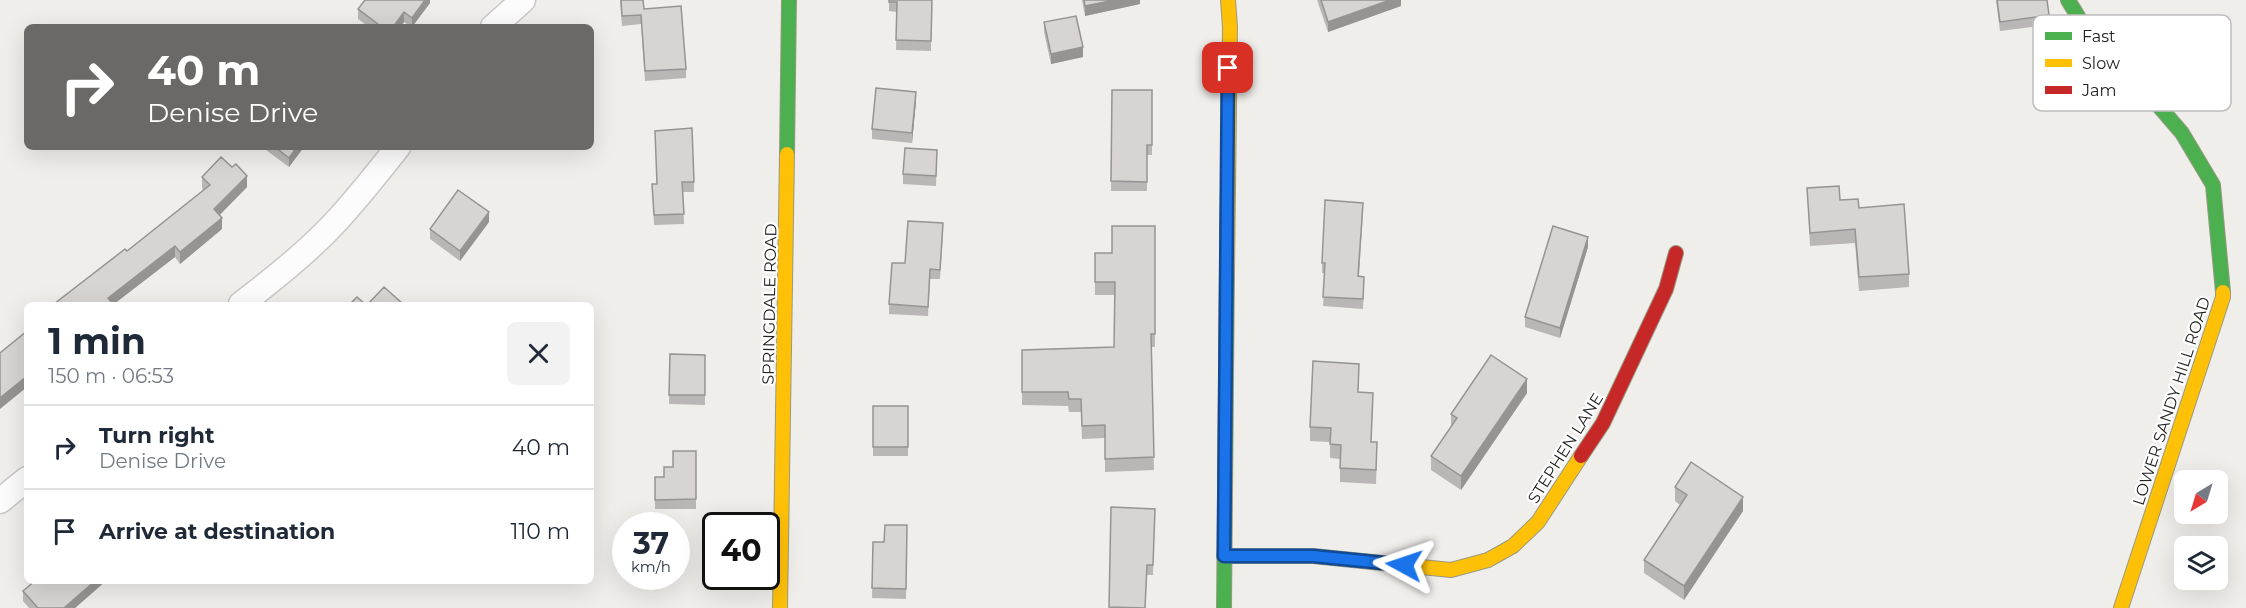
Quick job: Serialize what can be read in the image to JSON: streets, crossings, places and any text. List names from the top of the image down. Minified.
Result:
{"streets":{"street":["SPRINGDALE ROAD","LOWER SANDY HILL ROAD","STEPHEN LANE"]},"legend":["Fast","Slow","Jam"],"north":"bottom left","page":{"turn":["40 m","Denise Drive"],"heading":["1 min","150 m · 06:53"],"list":[{"name":"Turn right","note":"Denise Drive","value":"40 m"},{"name":"Arrive at destination","value":"110 m"}],"speed":"37 km/h","limit":"40"}}
